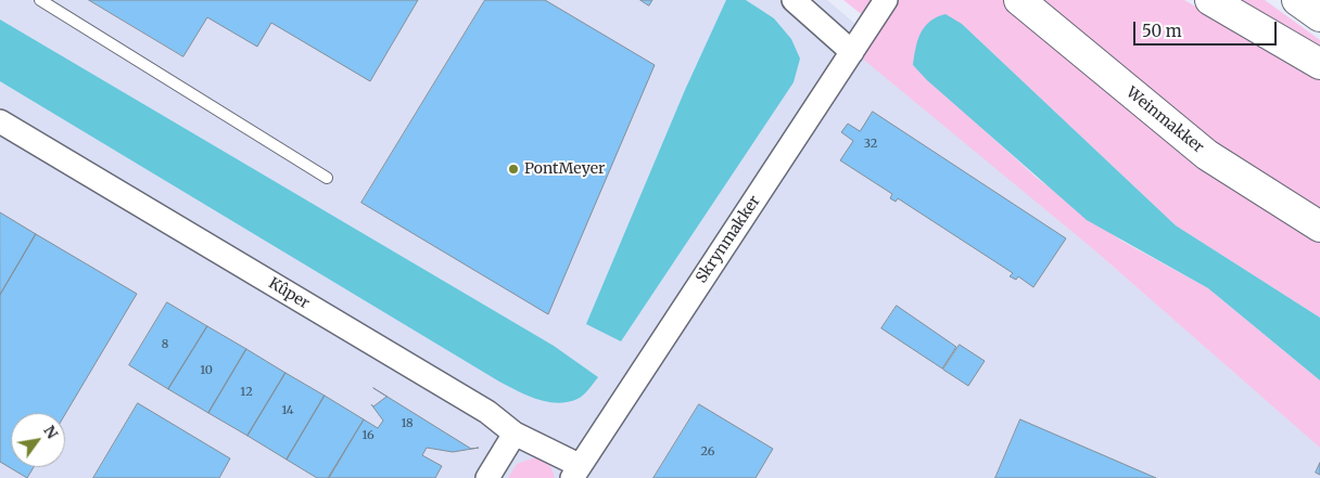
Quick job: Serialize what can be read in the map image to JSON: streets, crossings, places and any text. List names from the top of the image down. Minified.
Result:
{"streets":{"main road":["Weinmakker"],"street":["Skrynmakker","Kûper"]},"crossings":[["Skrynmakker","Kûper"]],"places":["PontMeyer"],"house_numbers":["32","8","10","12","14","18","16","26"],"scale_bar":"50 m","north":"top right"}
